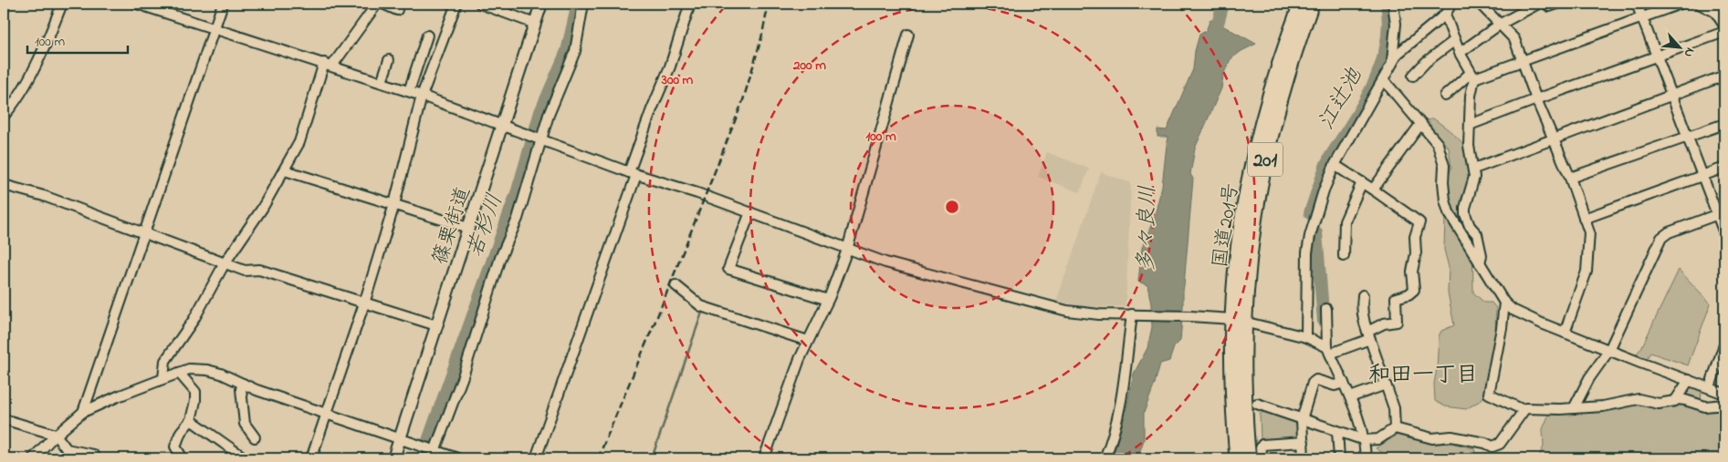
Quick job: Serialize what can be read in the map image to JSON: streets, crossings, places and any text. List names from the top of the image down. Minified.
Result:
{"streets":{"highway":["201","国道201号"],"main road":["篠栗街道"]},"districts":["和田一丁目"],"water":["江辻池","若杉川","多々良川"],"scale_bar":"100 m","north":"bottom right","rings":["200 m","300 m","100 m"]}
